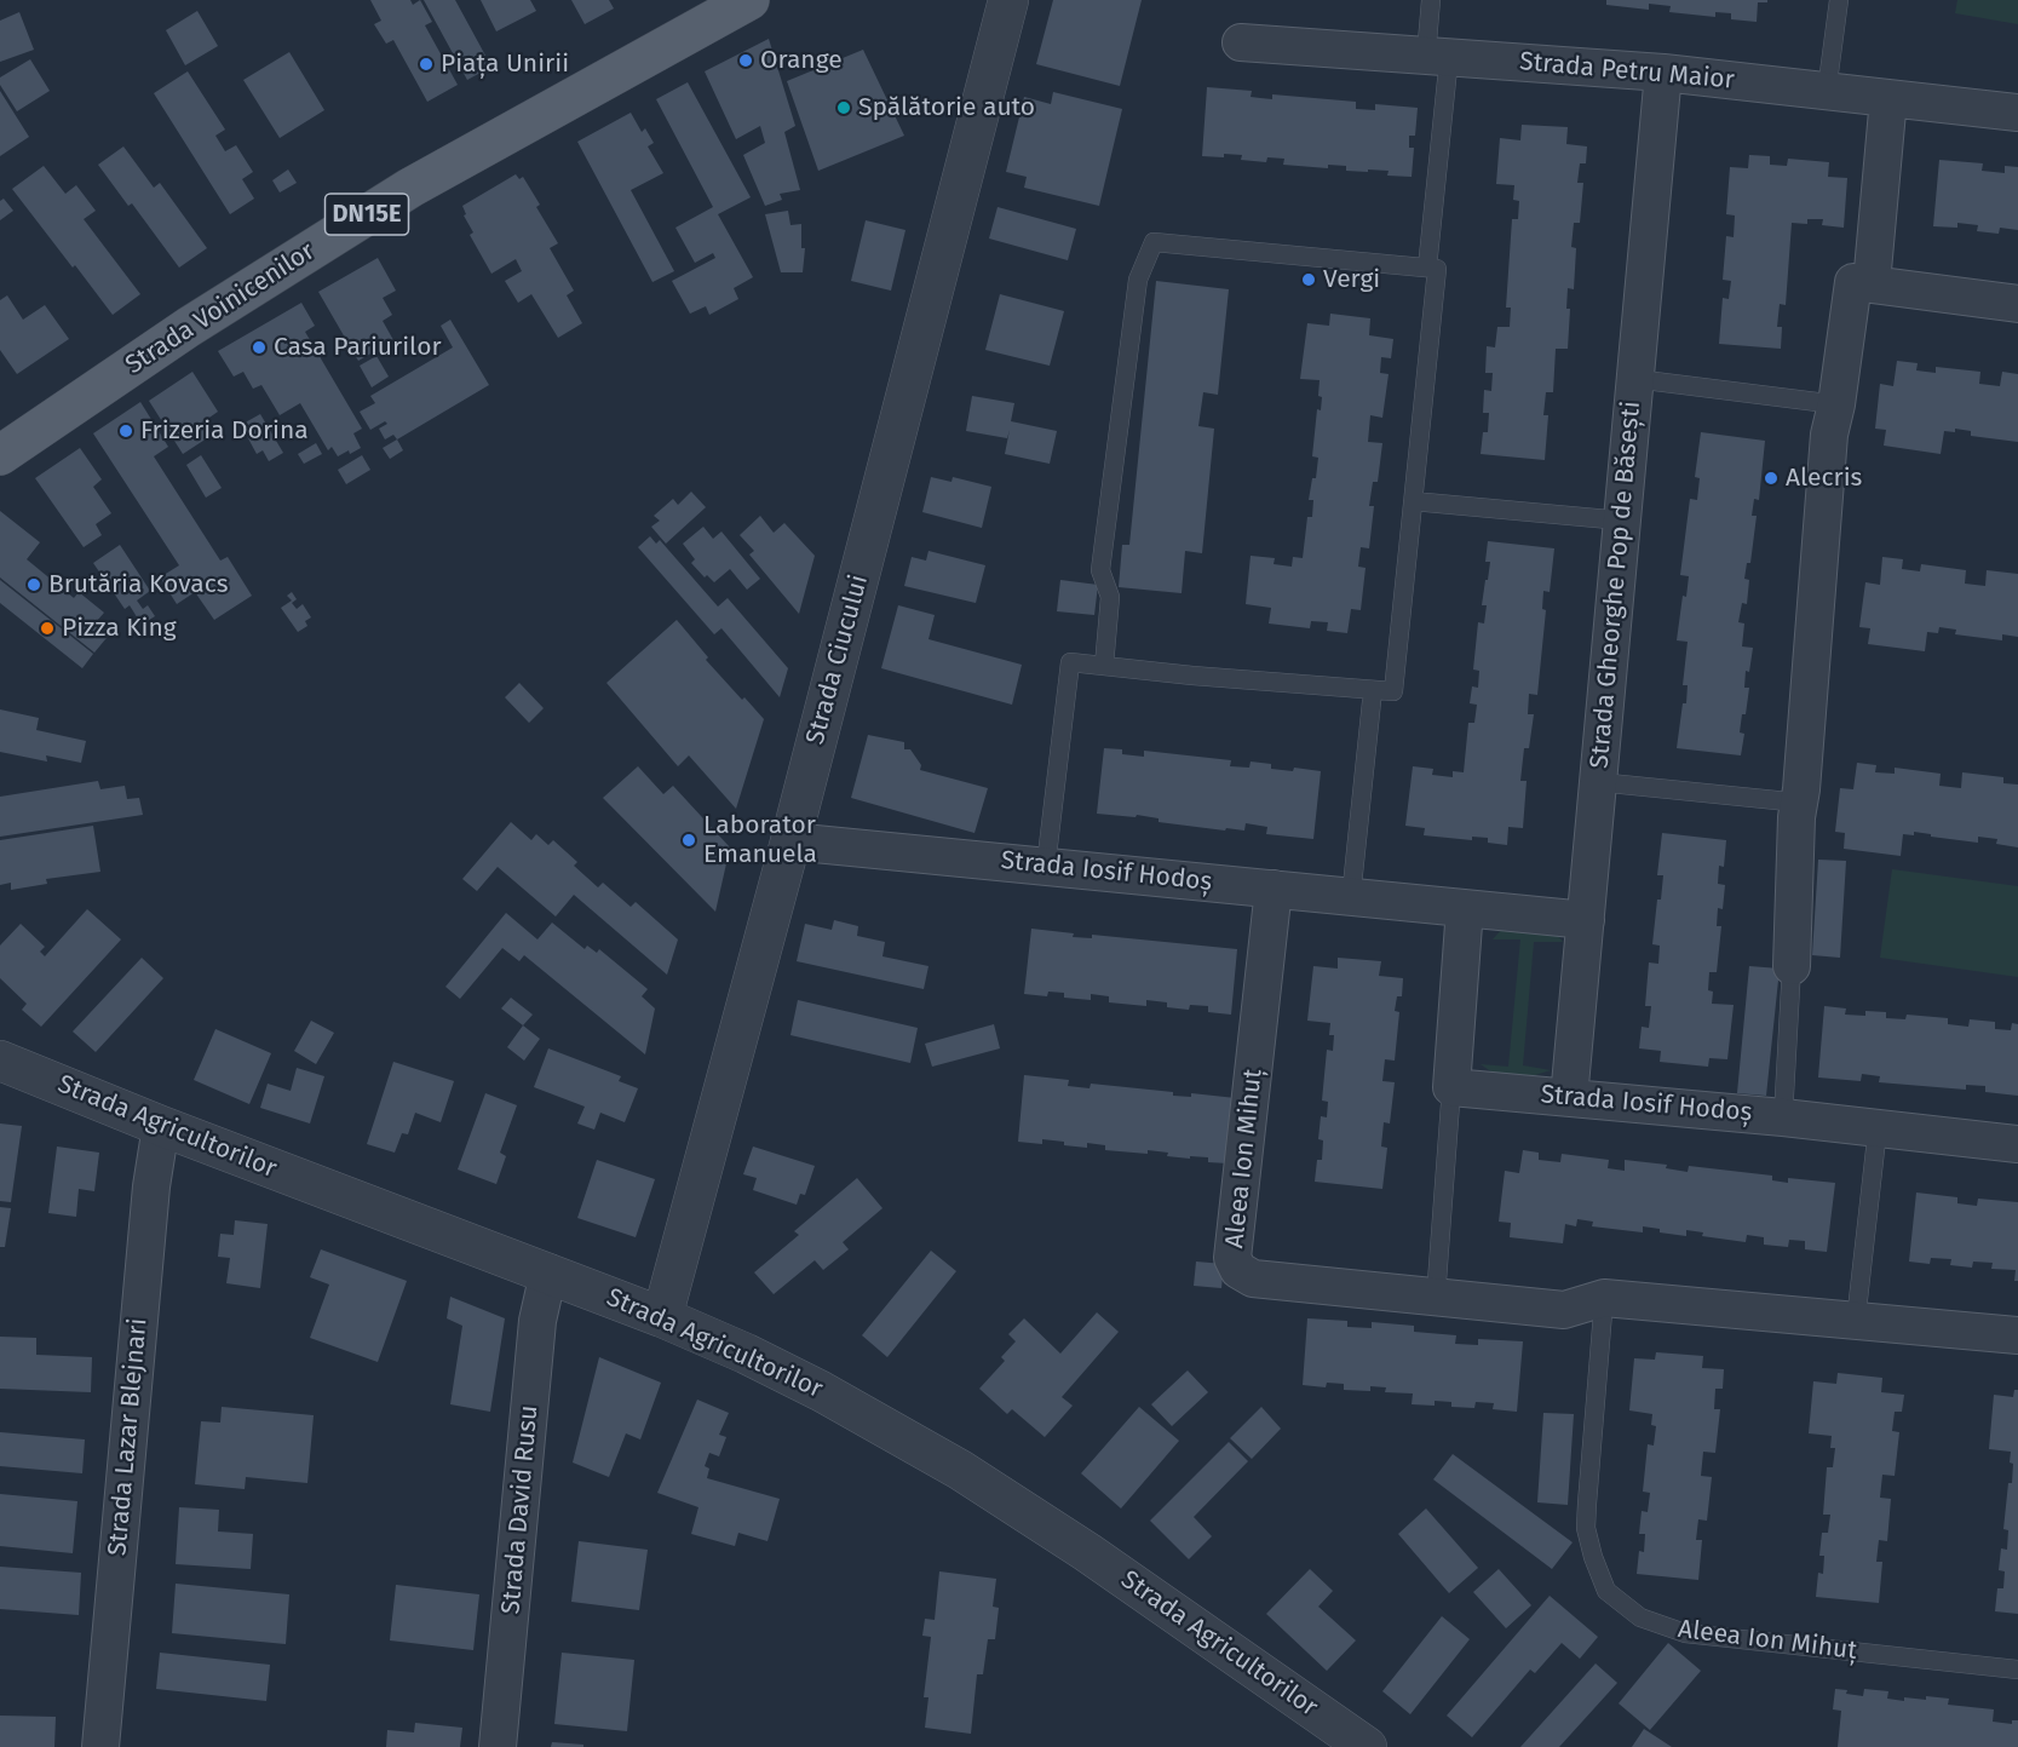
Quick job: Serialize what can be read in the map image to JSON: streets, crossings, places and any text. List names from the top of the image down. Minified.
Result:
{"streets":{"main road":["DN15E","Strada Voinicenilor"],"street":["Strada Petru Maior","Strada Gheorghe Pop de Băsești","Strada Ciucului","Strada Iosif Hodoș","Strada Agricultorilor","Aleea Ion Mihuț","Strada Lazar Blejnari","Strada David Rusu"]},"crossings":[["Strada Petru Maior","Strada Gheorghe Pop de Băsești"],["Strada Gheorghe Pop de Băsești","Strada Iosif Hodoș"],["Strada Ciucului","Strada Iosif Hodoș"],["Strada Ciucului","Strada Agricultorilor"],["Strada Iosif Hodoș","Aleea Ion Mihuț"],["Strada Agricultorilor","Strada Lazar Blejnari"],["Strada Agricultorilor","Strada David Rusu"]],"places":["Orange","Piața Unirii","Spălătorie auto","Vergi","Casa Pariurilor","Frizeria Dorina","Alecris","Brutăria Kovacs","Pizza King","Laborator Emanuela"]}
